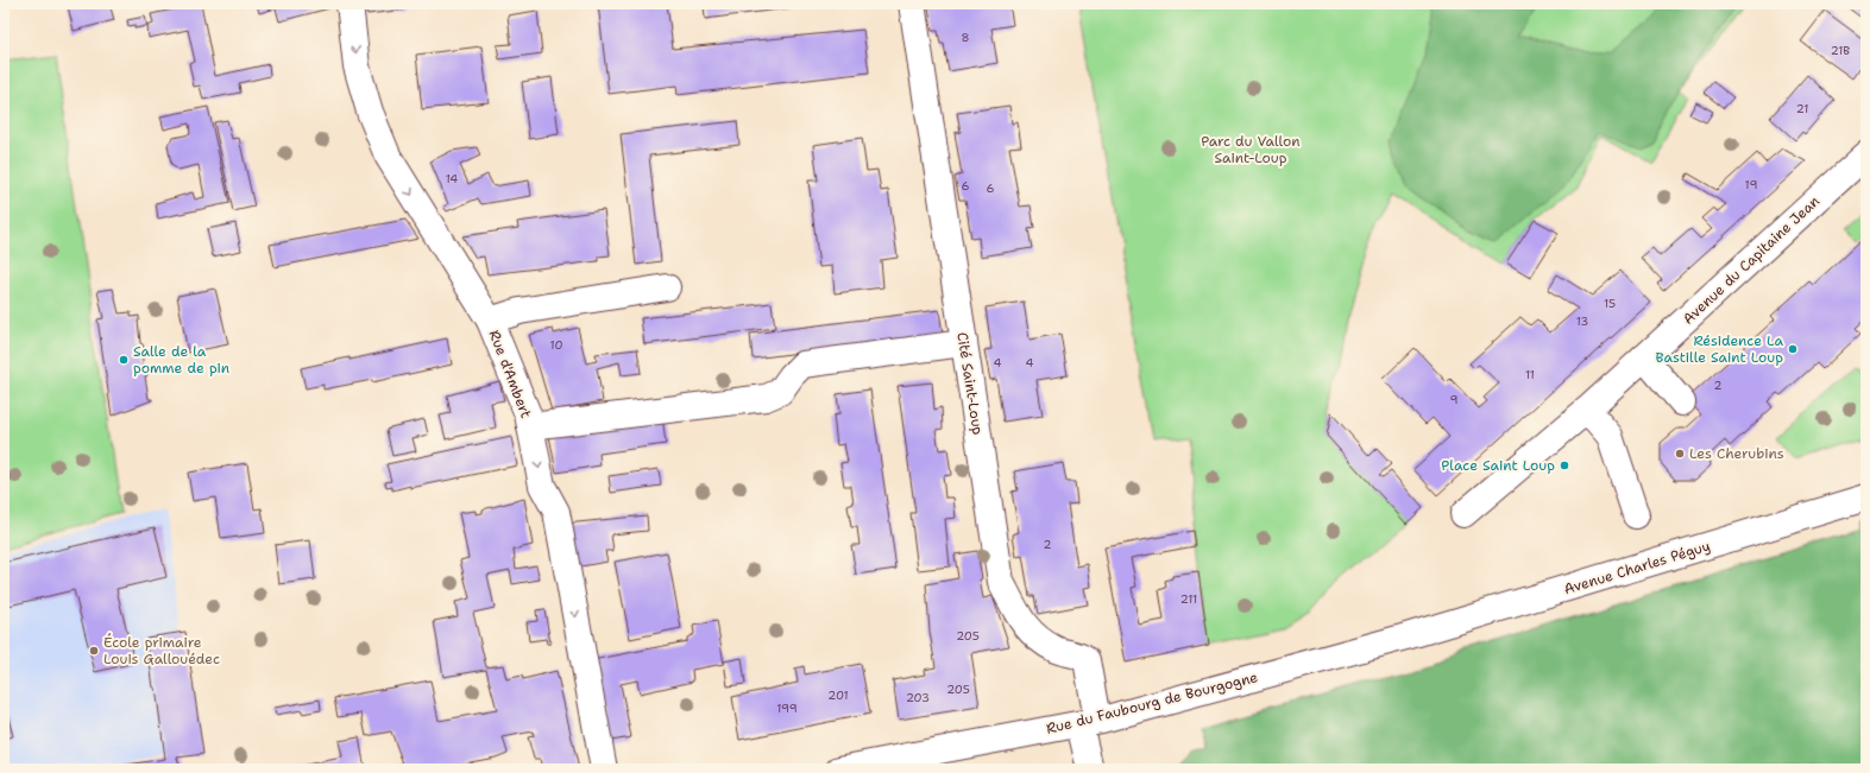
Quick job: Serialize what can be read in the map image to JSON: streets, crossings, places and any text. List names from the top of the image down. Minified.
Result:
{"streets":{"street":["Avenue du Capitaine Jean","Rue d'Ambert","Cité Saint-Loup","Avenue Charles Péguy","Rue du Faubourg de Bourgogne"]},"crossings":[["Cité Saint-Loup","Rue du Faubourg de Bourgogne"],["Avenue Charles Péguy","Rue du Faubourg de Bourgogne"]],"one_way":["Rue d'Ambert"],"parks":["Parc du Vallon Saint-Loup"],"places":["Résidence La Bastille Saint Loup","Salle de la pomme de pin","Les Cherubins","Place Saint Loup","École primaire Louis Gallouédec"],"house_numbers":["8","21B","21","14","19","6","6","15","13","10","4","4","11","2","9","2","211","205","205","201","203","199"]}
